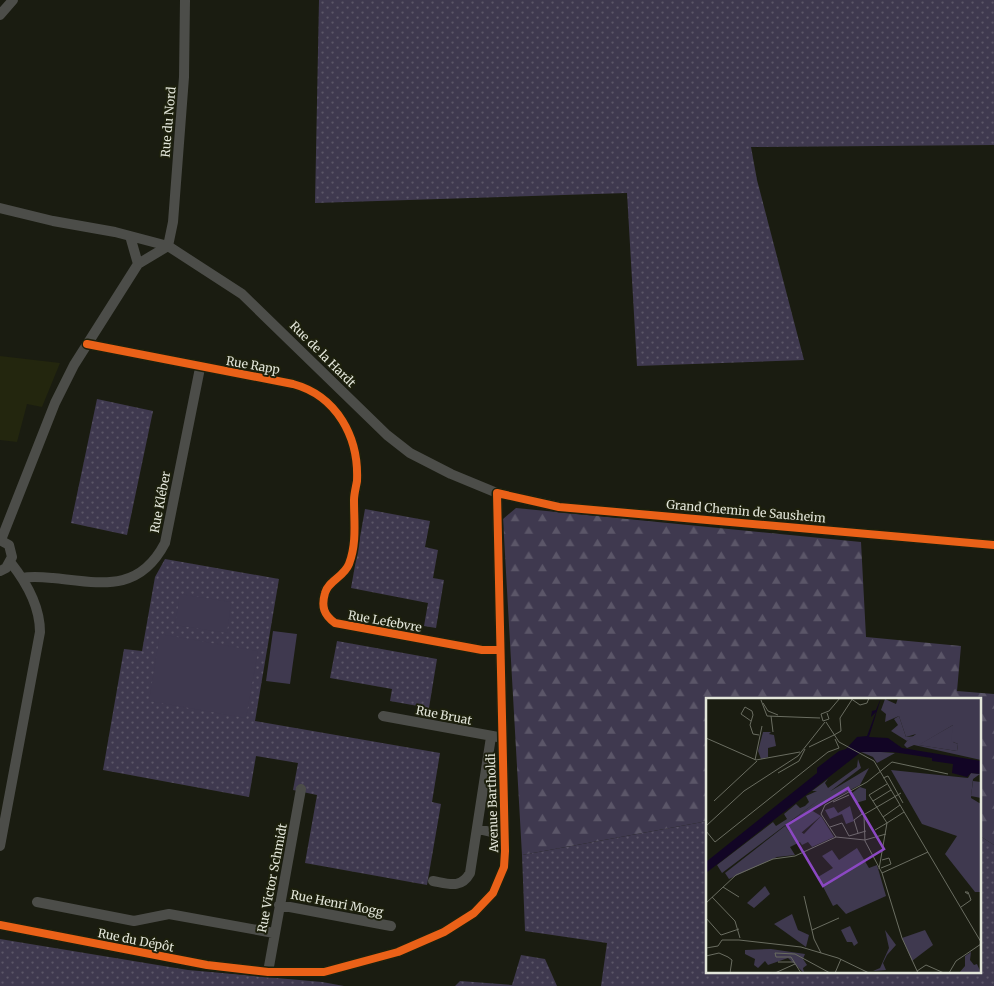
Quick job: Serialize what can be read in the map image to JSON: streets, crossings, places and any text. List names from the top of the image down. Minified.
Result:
{"streets":{"street":["Rue du Nord","Rue de la Hardt","Rue Rapp","Rue Kléber","Grand Chemin de Sausheim","Rue Lefebvre","Rue Bruat","Avenue Bartholdi","Rue Victor Schmidt","Rue Henri Mogg","Rue du Dépôt"]},"crossings":[["Rue du Nord","Rue de la Hardt"],["Rue de la Hardt","Grand Chemin de Sausheim"],["Rue de la Hardt","Avenue Bartholdi"],["Rue Rapp","Rue Kléber"],["Rue Rapp","Rue Lefebvre"],["Grand Chemin de Sausheim","Avenue Bartholdi"],["Rue Lefebvre","Avenue Bartholdi"],["Rue Bruat","Avenue Bartholdi"],["Avenue Bartholdi","Rue Victor Schmidt"],["Avenue Bartholdi","Rue du Dépôt"],["Rue Victor Schmidt","Rue Henri Mogg"],["Rue Victor Schmidt","Rue du Dépôt"]]}
